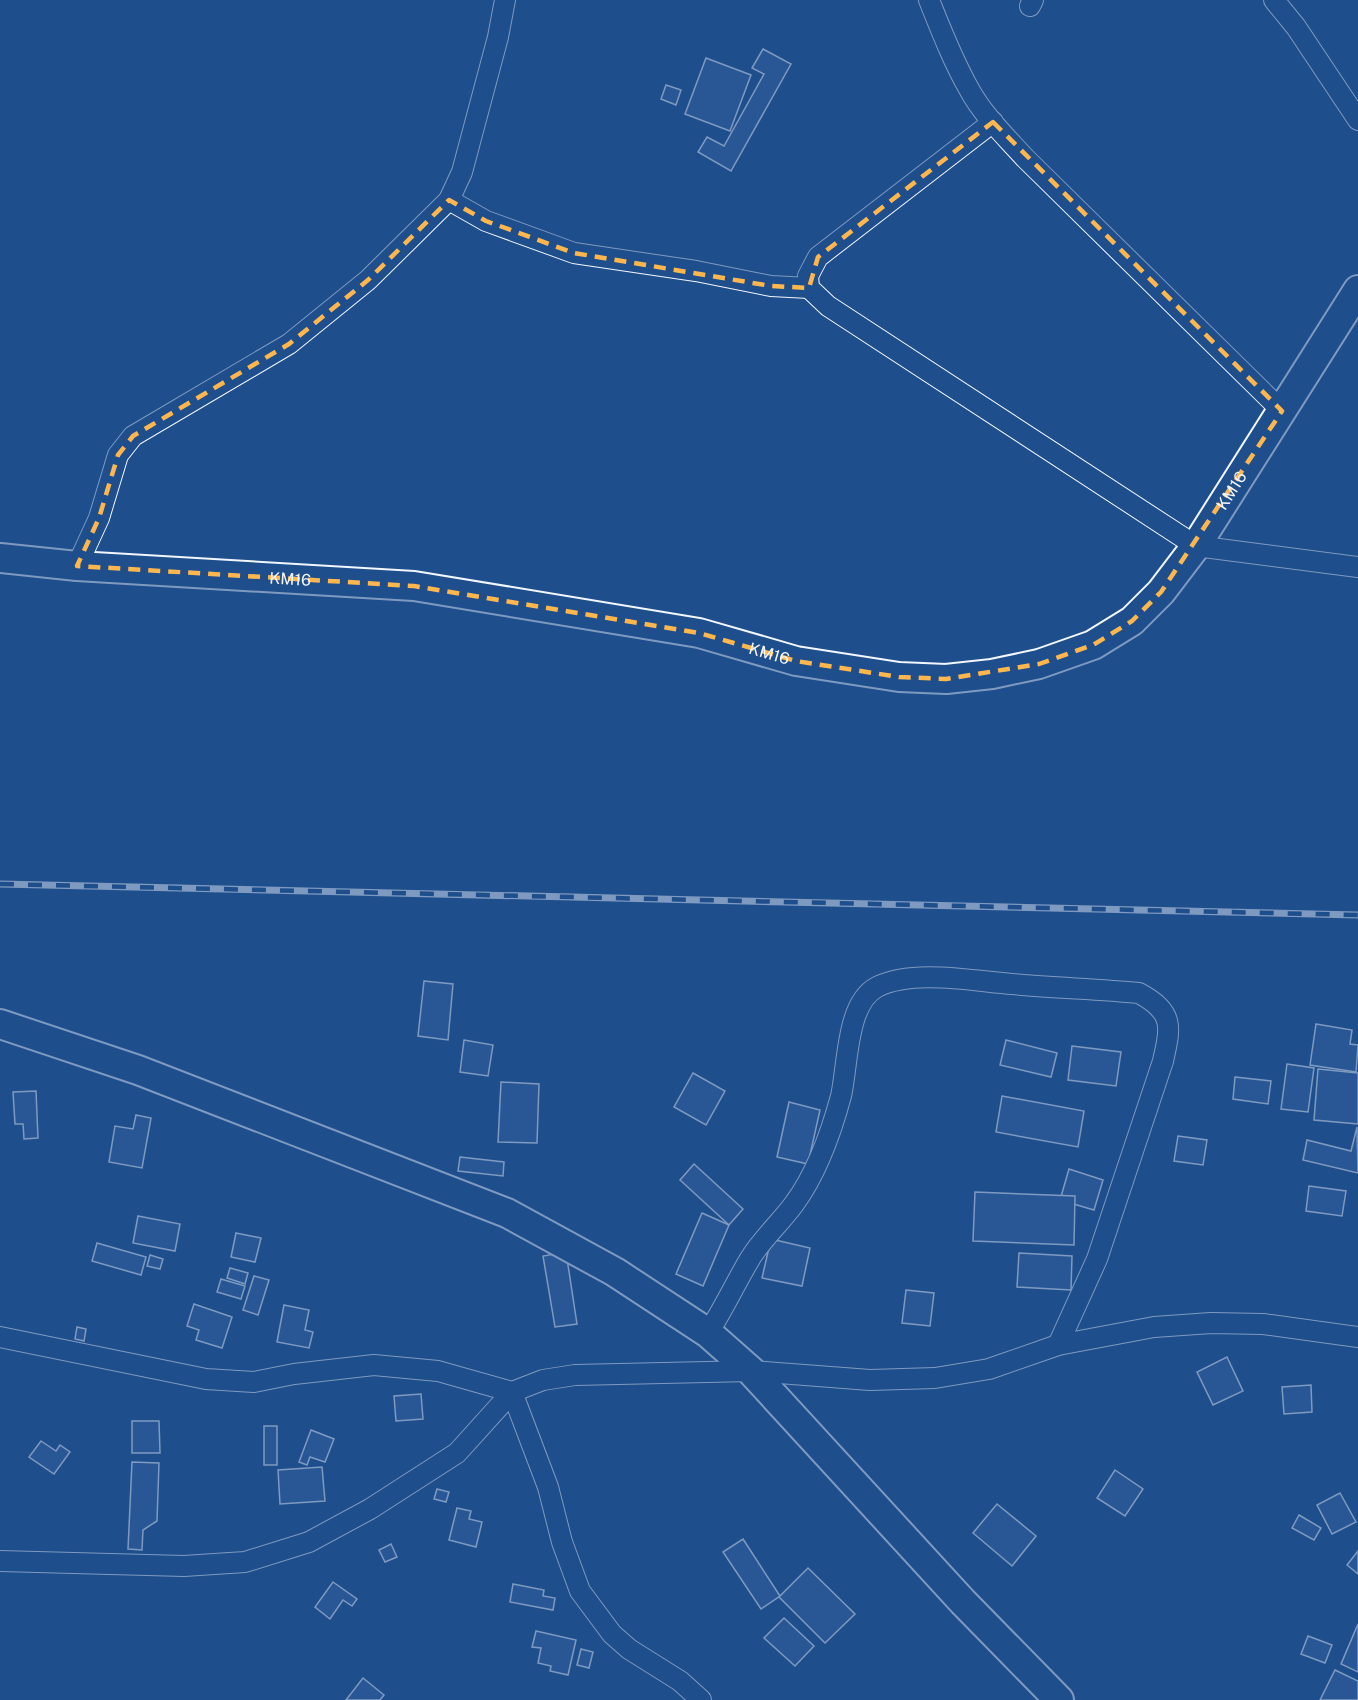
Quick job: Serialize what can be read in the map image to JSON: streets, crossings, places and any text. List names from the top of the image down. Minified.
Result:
{"streets":{"street":["KM16"]}}
